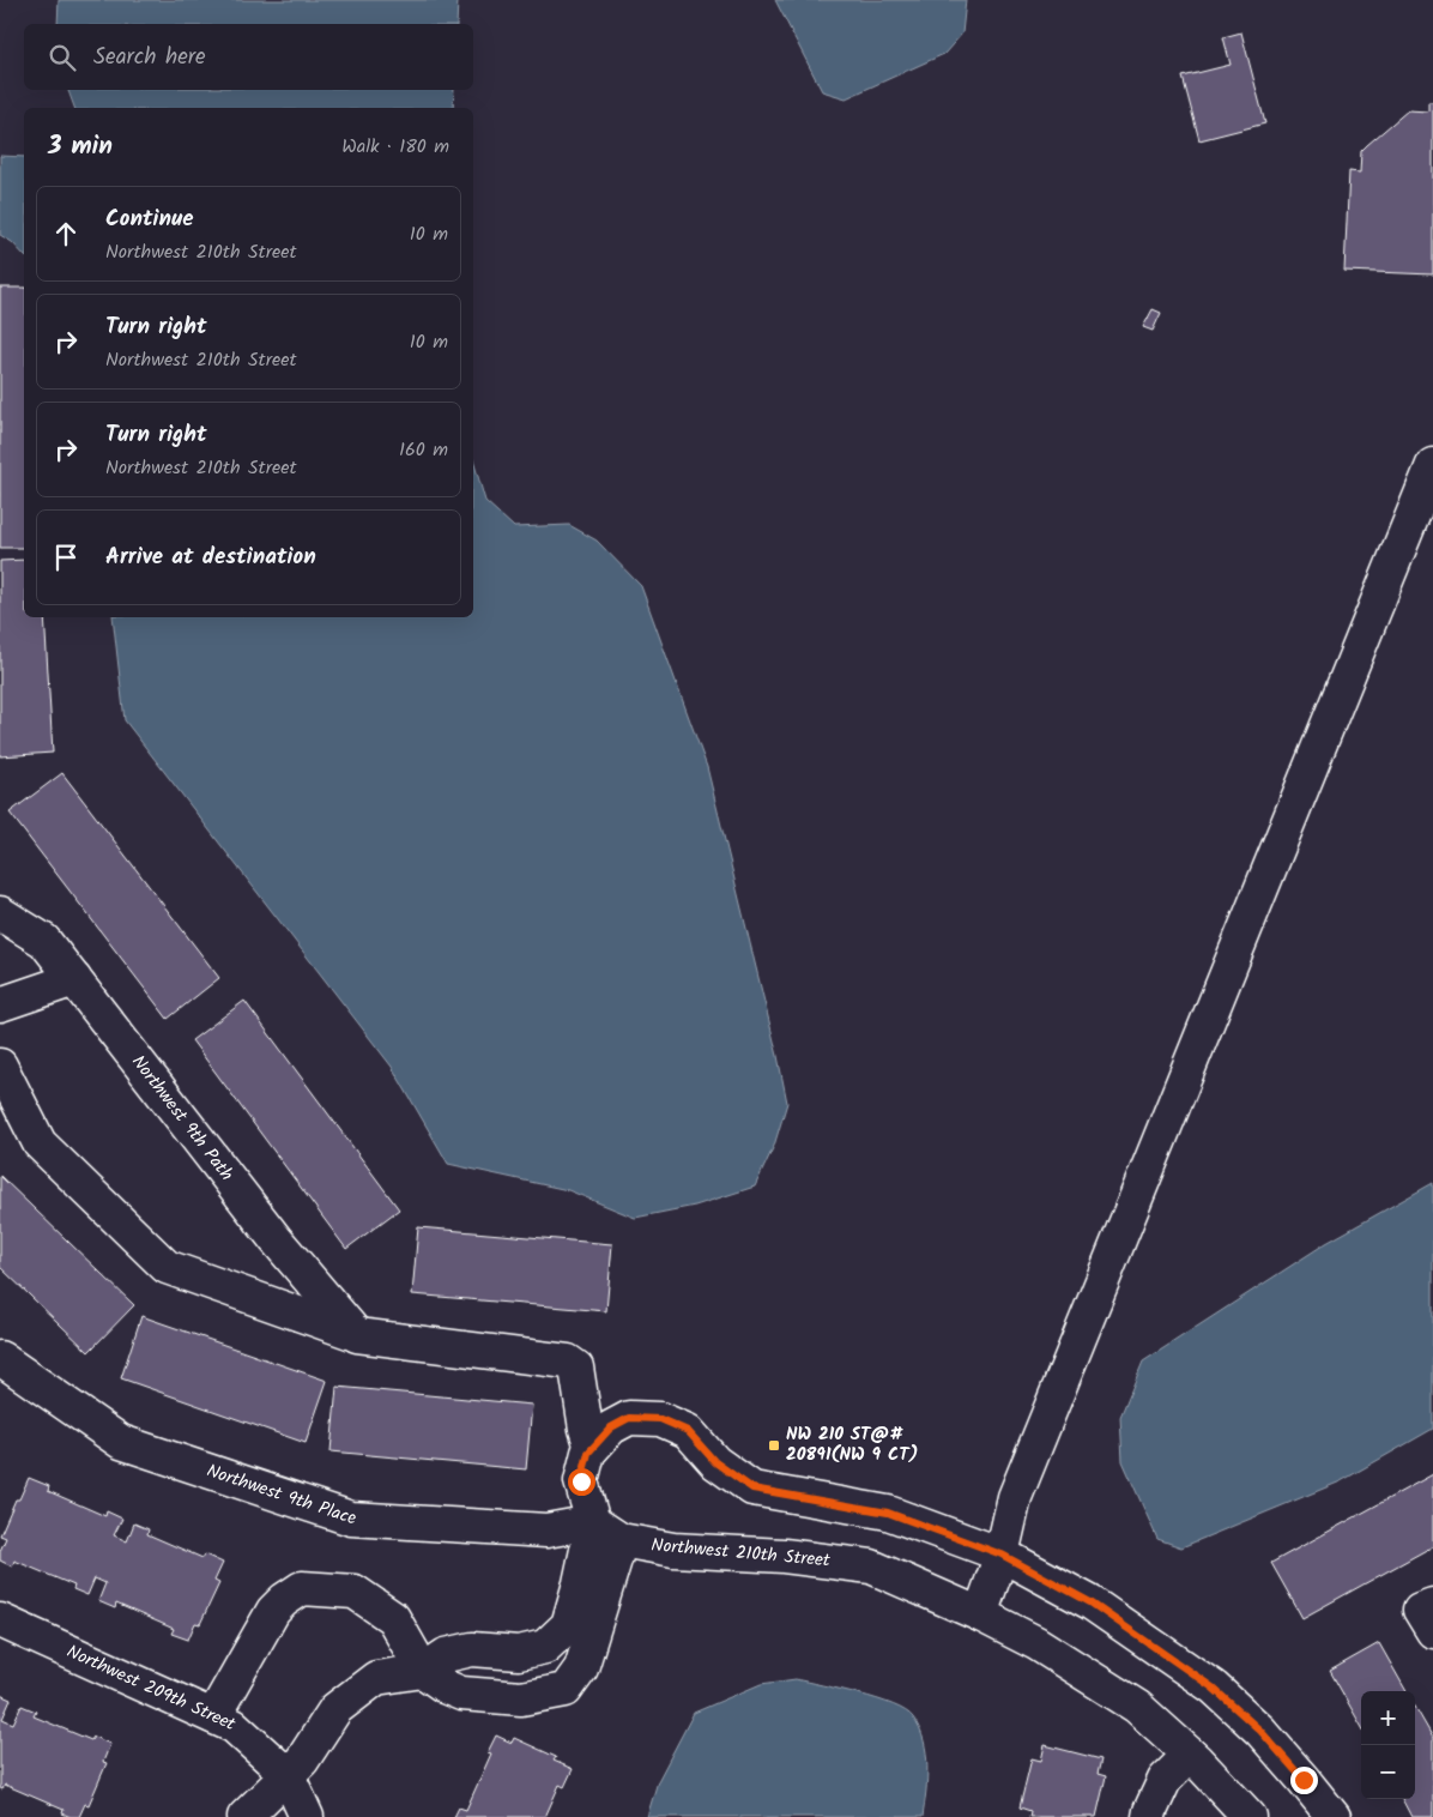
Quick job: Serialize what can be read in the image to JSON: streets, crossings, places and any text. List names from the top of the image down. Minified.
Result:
{"streets":{"street":["Northwest 9th Path","Northwest 9th Place","Northwest 210th Street","Northwest 209th Street"]},"crossings":[["Northwest 9th Place","Northwest 210th Street"]],"places":{"transit":["NW 210 ST@# 20891(NW 9 CT)"]},"page":{"search":"Search here","heading":["3 min","Walk · 180 m"],"list":[["Continue","Northwest 210th Street","10 m"],["Turn right","Northwest 210th Street","10 m"],["Turn right","Northwest 210th Street","160 m"],"Arrive at destination"],"map_buttons":["+","−"]}}
